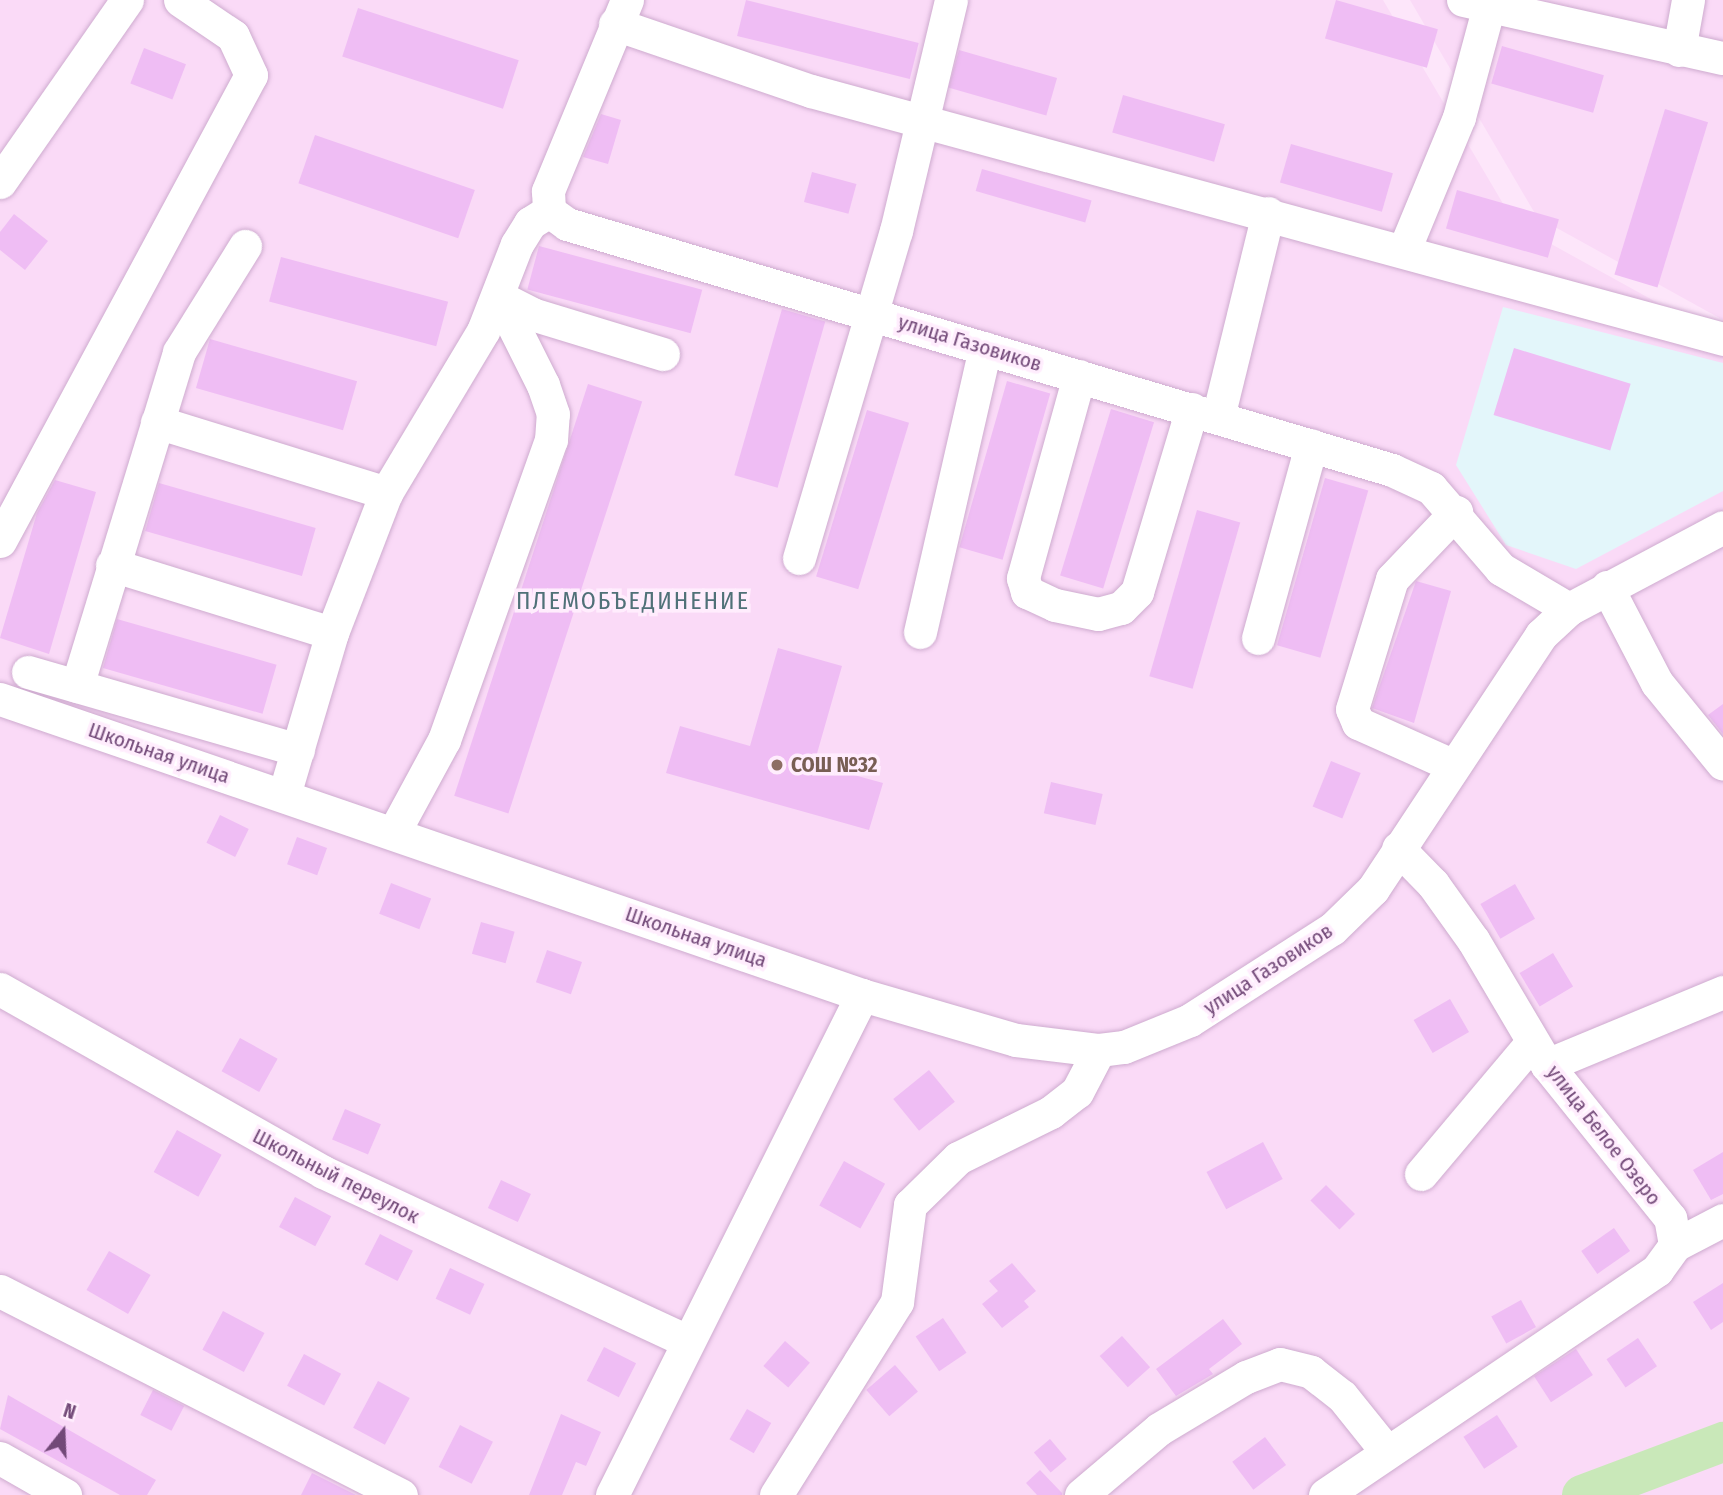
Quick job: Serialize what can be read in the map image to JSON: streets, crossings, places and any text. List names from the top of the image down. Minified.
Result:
{"streets":{"street":["улица Газовиков","Школьная улица","улица Белое Озеро","Школьный переулок"]},"crossings":[["улица Газовиков","Школьная улица"],["улица Газовиков","улица Белое Озеро"]],"districts":["ПЛЕМОБЪЕДИНЕНИЕ"],"places":["СОШ №32"],"north":"top"}
